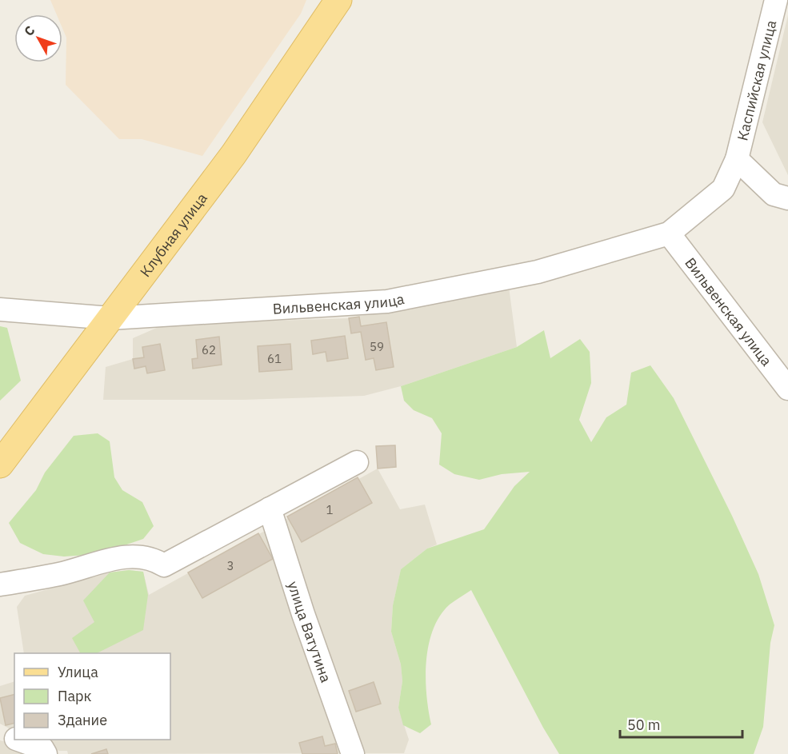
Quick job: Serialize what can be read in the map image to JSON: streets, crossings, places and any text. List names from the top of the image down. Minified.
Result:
{"streets":{"main road":["Клубная улица"],"street":["Каспийская улица","Вильвенская улица","улица Ватутина"]},"crossings":[["Каспийская улица","Вильвенская улица"],["Клубная улица","Вильвенская улица"]],"house_numbers":["59","62","61","1","3"],"legend":["Улица","Парк","Здание"],"scale_bar":"50 m","north":"top left"}
